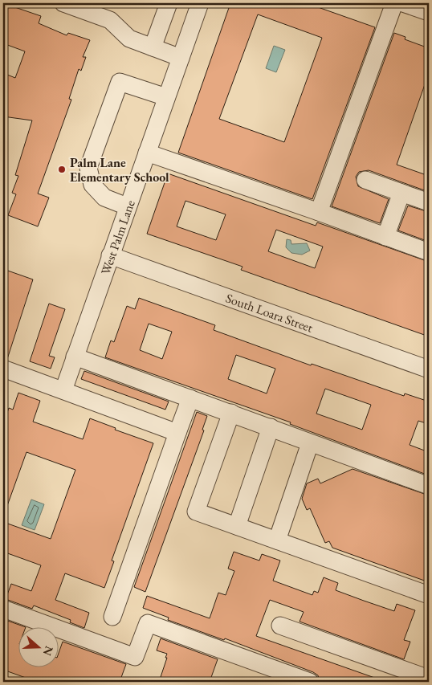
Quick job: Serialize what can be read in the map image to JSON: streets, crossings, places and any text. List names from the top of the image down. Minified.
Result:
{"streets":{"street":["West Palm Lane","South Loara Street"]},"crossings":[["West Palm Lane","South Loara Street"]],"places":["Palm Lane Elementary School"],"north":"right"}
